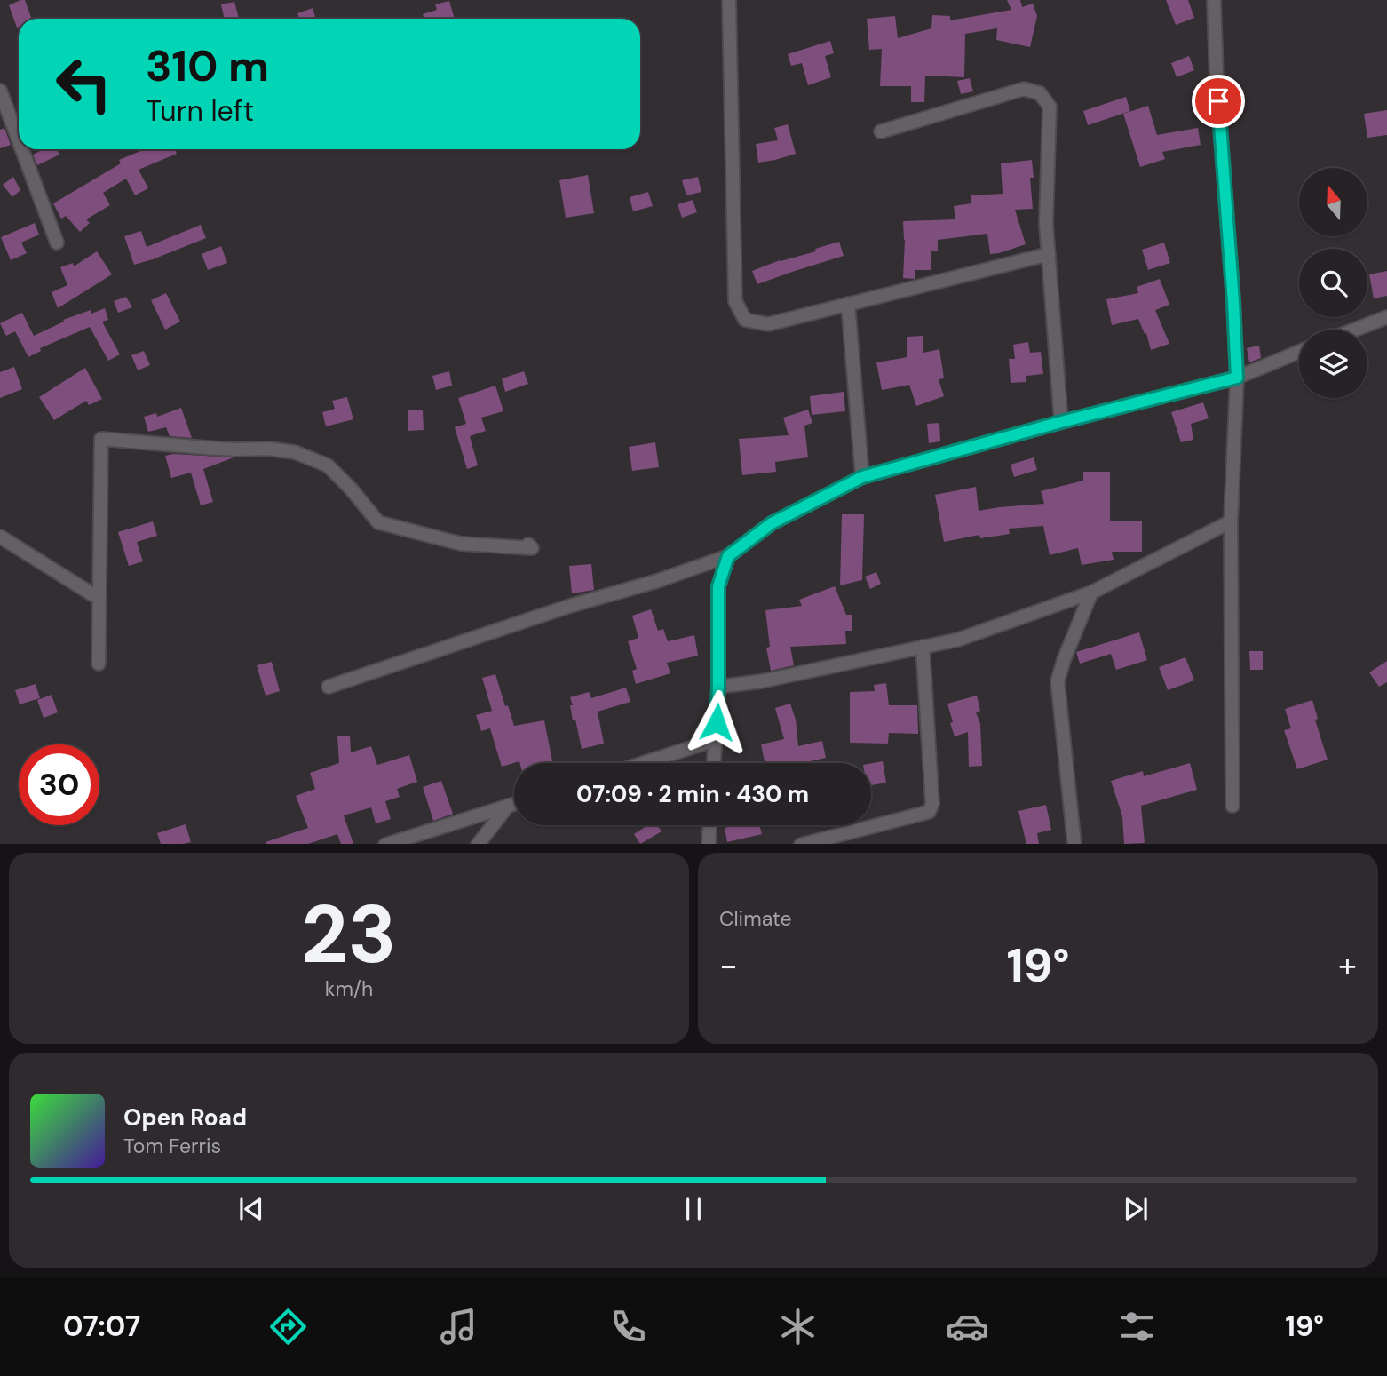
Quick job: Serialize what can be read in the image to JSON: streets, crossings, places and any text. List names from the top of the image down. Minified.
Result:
{"north":"top","page":{"turn":["310 m","Turn left"],"limit":"30","trip":"07:09 · 2 min · 430 m","tile":[["23","km/h"],"Climate"],"heat":["−","19°","+"],"song":["Open Road","Tom Ferris"],"tabs":["07:07","19°"]}}
